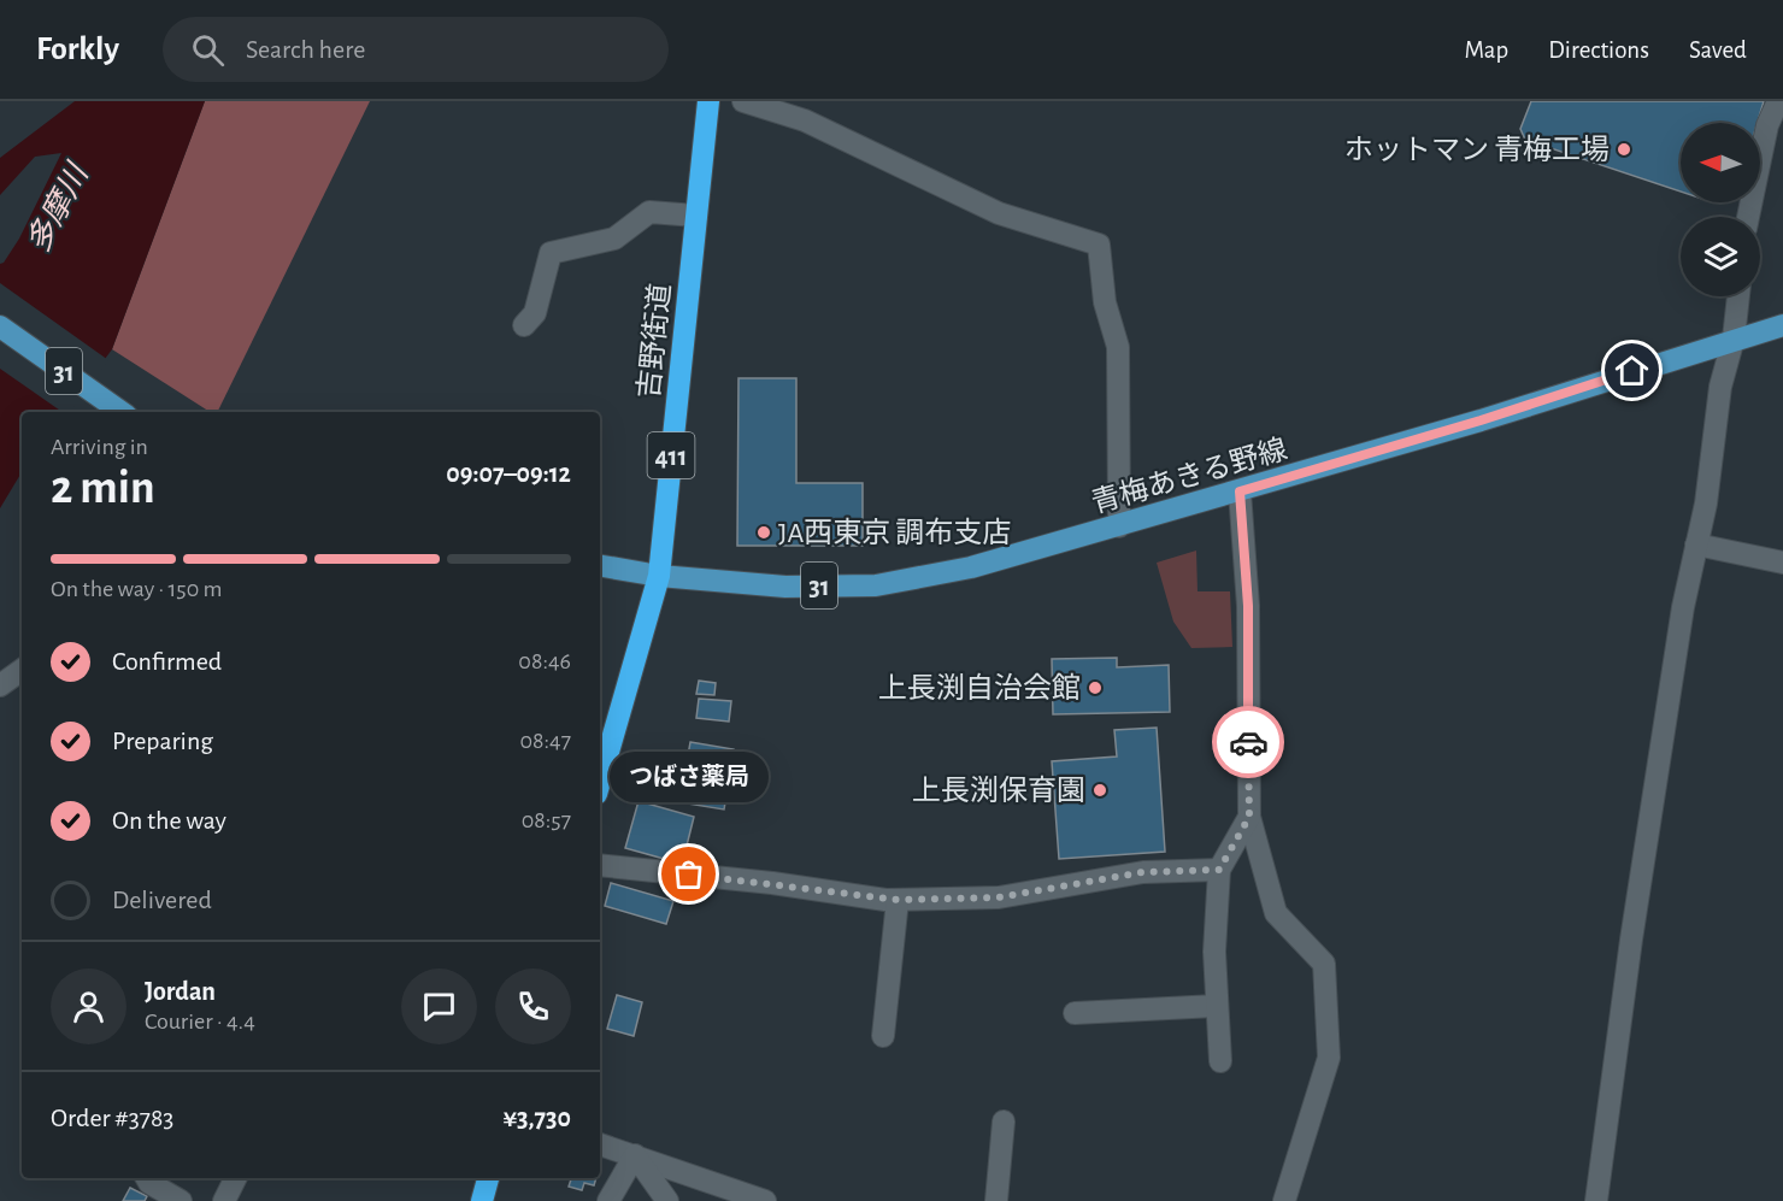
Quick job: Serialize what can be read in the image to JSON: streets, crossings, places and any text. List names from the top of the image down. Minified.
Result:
{"streets":{"highway":["吉野街道","411"],"main road":["31","青梅あきる野線"]},"crossings":[["吉野街道","青梅あきる野線"]],"water":["多摩川"],"places":["ホットマン 青梅工場","JA西東京 調布支店","上長渕自治会館","上長渕保育園","つばさ薬局"],"north":"left","page":{"header":"Forkly","search":"Search here","nav":["Map","Directions","Saved"],"heading":["2 min","Arriving in","09:07–09:12"],"panel":["Jordan","Courier · 4.4","Order #3783","¥3,730"],"bar":"On the way · 150 m","list":[["Confirmed","08:46"],["Preparing","08:47"],["On the way","08:57"],"Delivered"],"bubble":"つばさ薬局"}}
